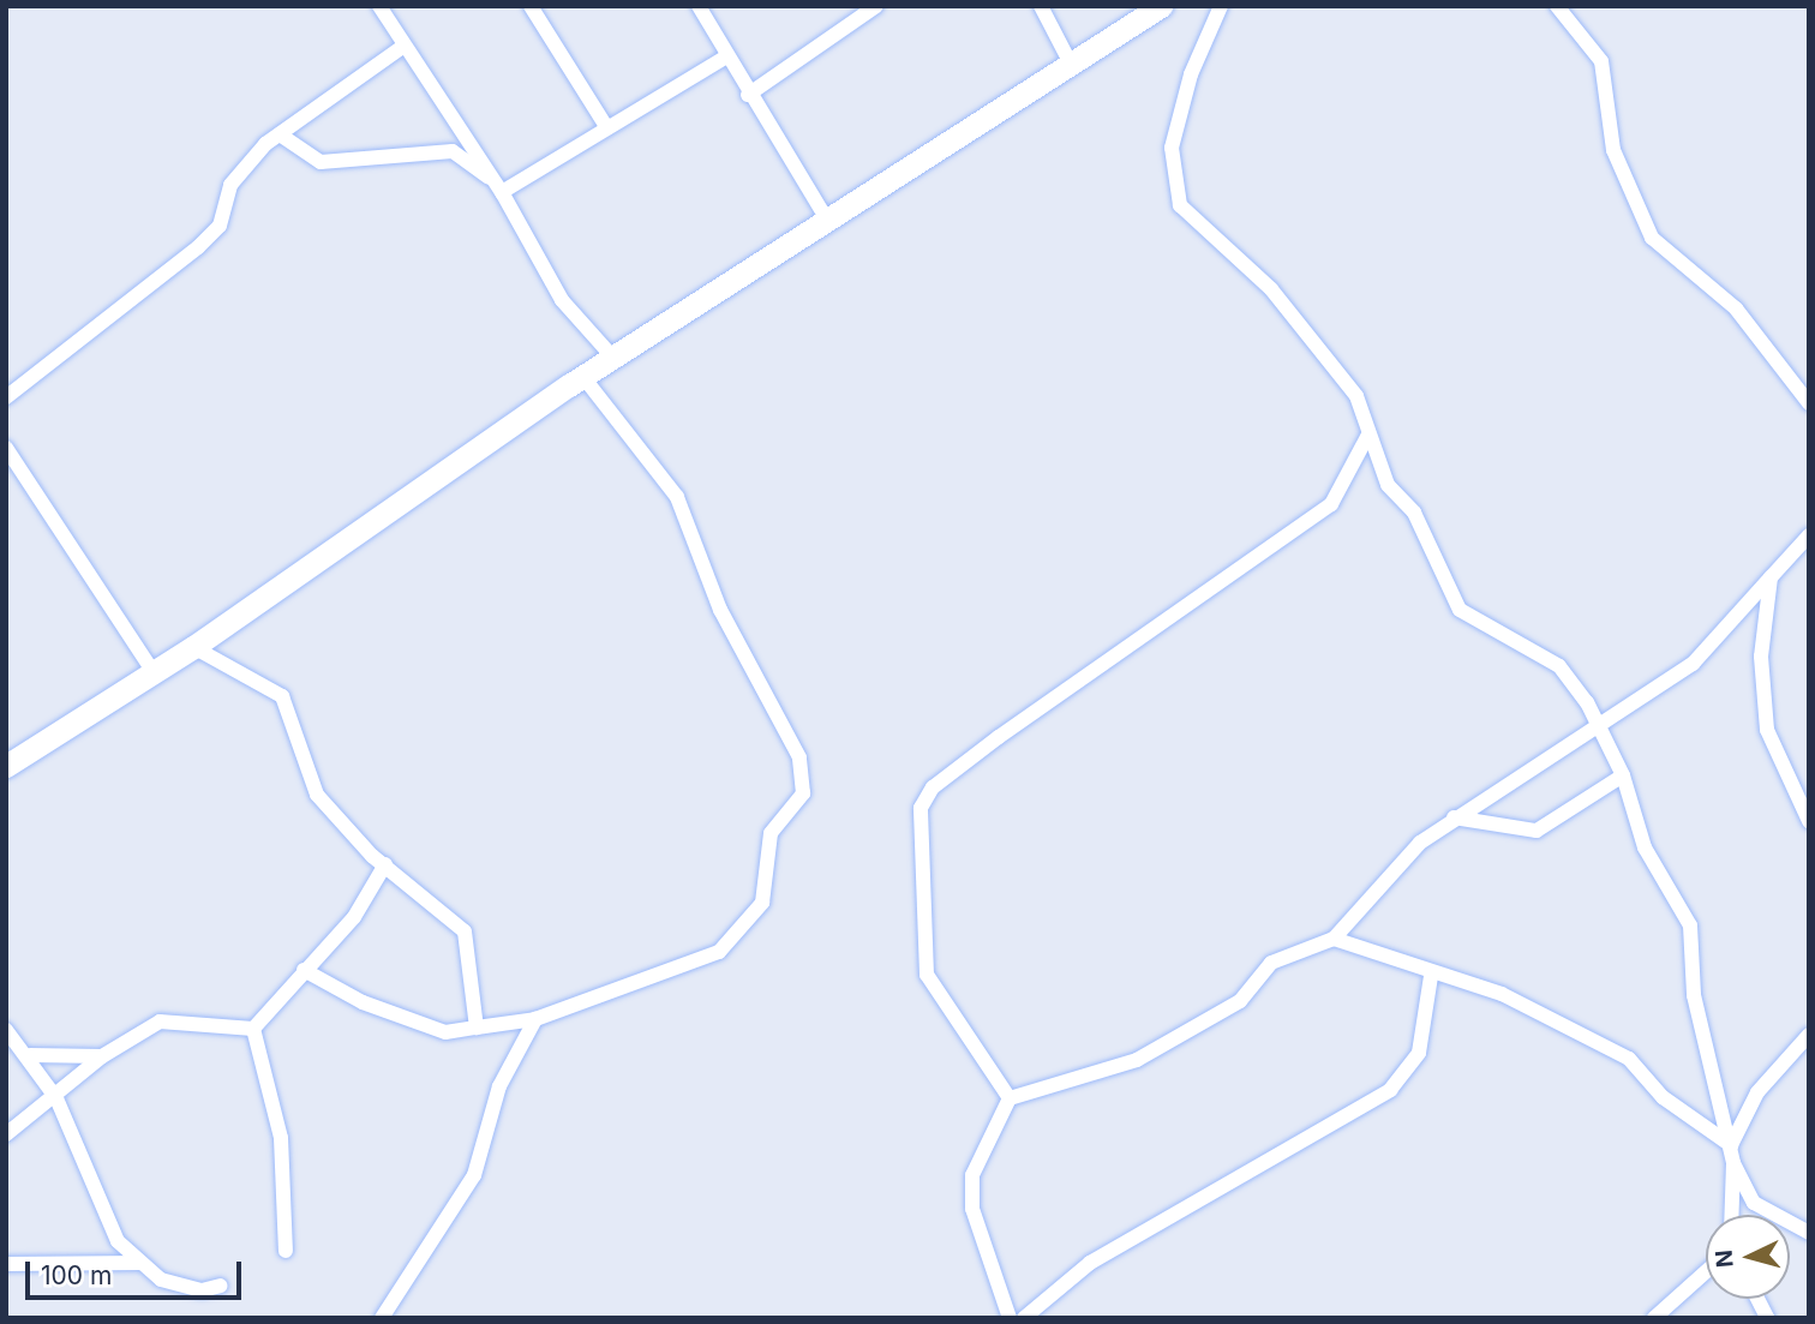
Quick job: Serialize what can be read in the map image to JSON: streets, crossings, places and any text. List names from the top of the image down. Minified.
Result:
{"scale_bar":"100 m","north":"left"}
